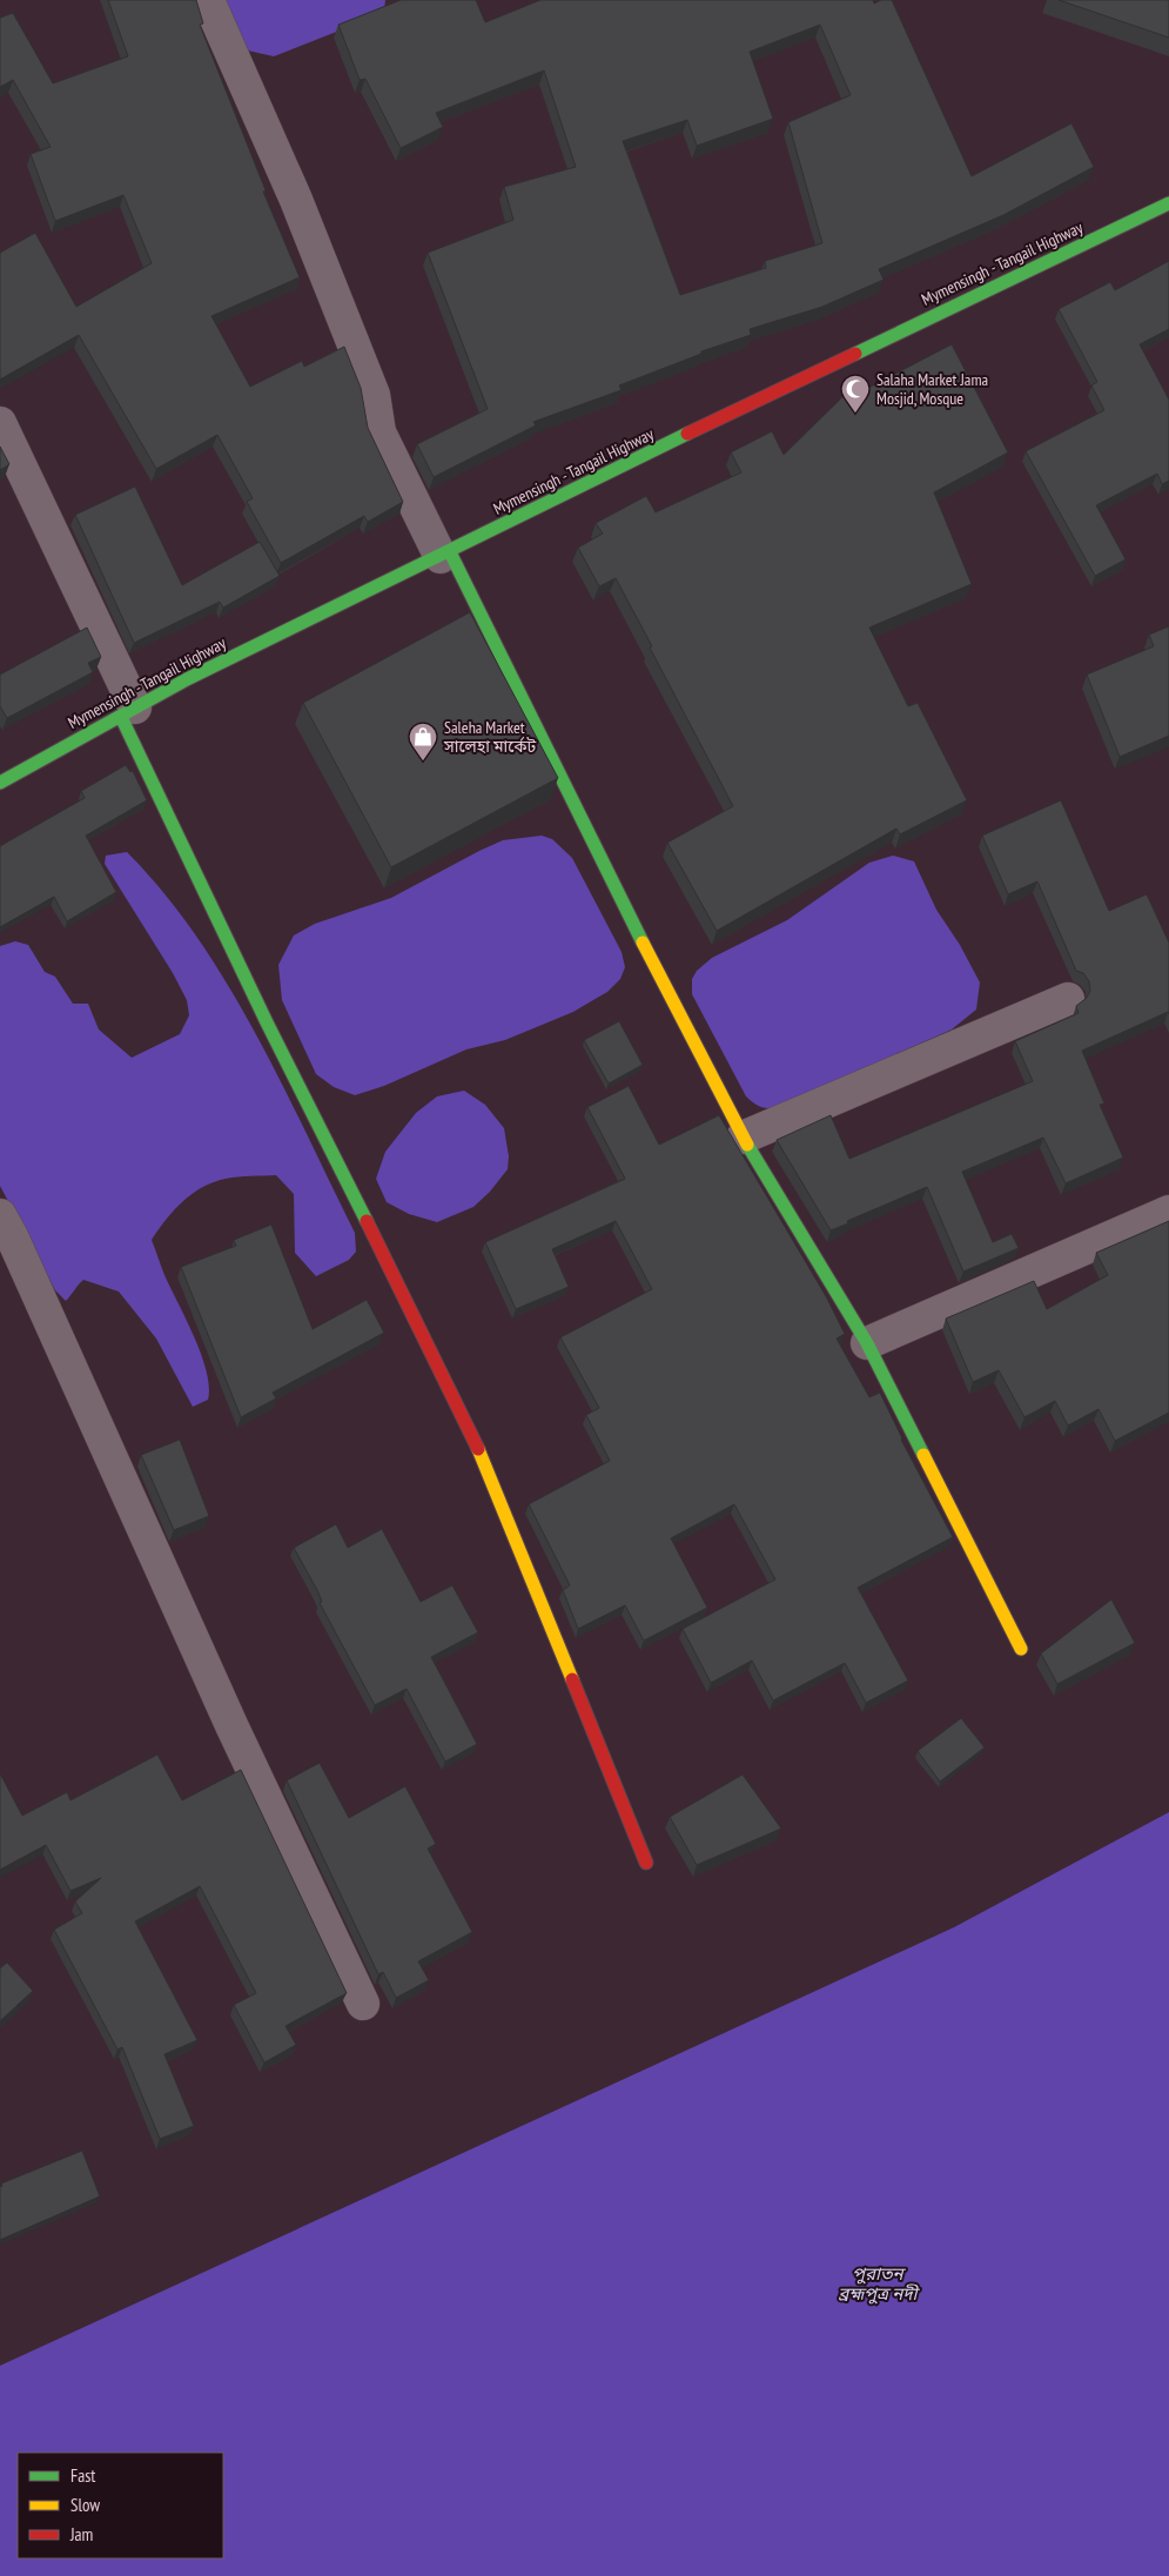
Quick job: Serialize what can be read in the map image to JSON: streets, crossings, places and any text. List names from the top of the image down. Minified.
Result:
{"streets":{"main road":["Mymensingh - Tangail Highway"]},"water":["পুরাতন ব্রহ্মপুত্র নদী"],"places":{"mosque":["Salaha Market Jama Mosjid, Mosque"],"shop":["Saleha Market সালেহা মার্কেট"]},"legend":["Fast","Slow","Jam"]}
